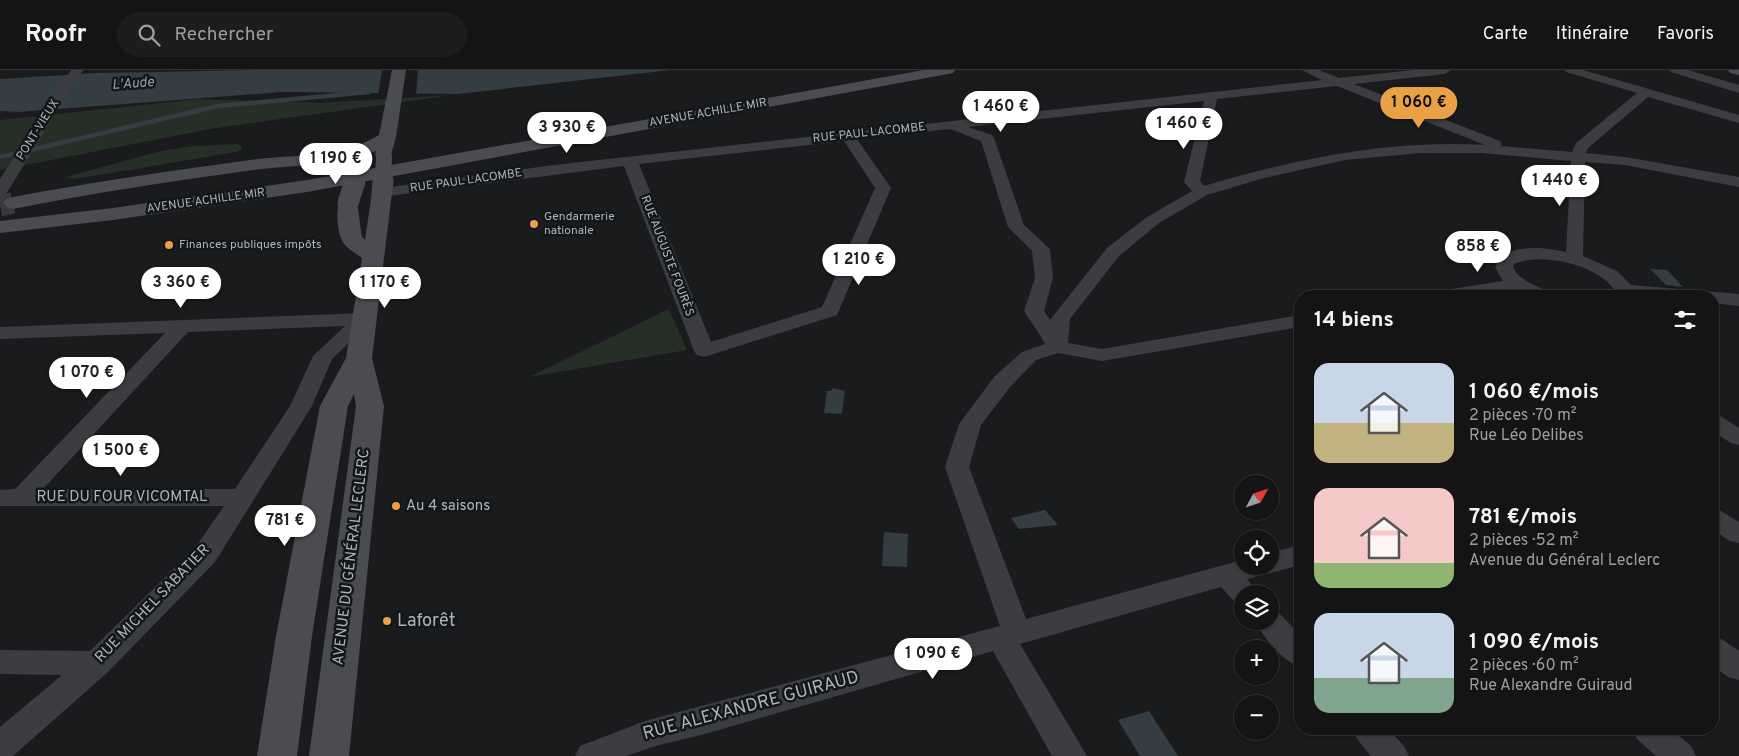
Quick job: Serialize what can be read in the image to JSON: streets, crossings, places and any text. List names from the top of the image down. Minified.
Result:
{"streets":{"main road":["AVENUE ACHILLE MIR","AVENUE DU GÉNÉRAL LECLERC"],"street":["PONT-VIEUX","RUE PAUL LACOMBE","RUE AUGUSTE FOURÈS","RUE DU FOUR VICOMTAL","RUE MICHEL SABATIER","RUE ALEXANDRE GUIRAUD"]},"crossings":[["RUE PAUL LACOMBE","RUE AUGUSTE FOURÈS"],["RUE PAUL LACOMBE","AVENUE DU GÉNÉRAL LECLERC"],["RUE DU FOUR VICOMTAL","RUE MICHEL SABATIER"],["AVENUE DU GÉNÉRAL LECLERC","RUE MICHEL SABATIER"]],"water":["L'Aude"],"places":["Gendarmerie nationale","Finances publiques impôts","Au 4 saisons","Laforêt"],"north":"top right","page":{"header":"Roofr","search":"Rechercher","nav":["Carte","Itinéraire","Favoris"],"price":["1 060 €","1 460 €","1 460 €","3 930 €","1 190 €","1 440 €","858 €","1 210 €","3 360 €","1 170 €","1 070 €","1 500 €","781 €","1 090 €"],"heading":"14 biens","list":[{"name":"1 060 €/mois","note":"2 pièces · 70 m² · Rue Léo Delibes"},{"name":"781 €/mois","note":"2 pièces · 52 m² · Avenue du Général Leclerc"},{"name":"1 090 €/mois","note":"2 pièces · 60 m² · Rue Alexandre Guiraud"}],"map_buttons":["+","−"]}}
